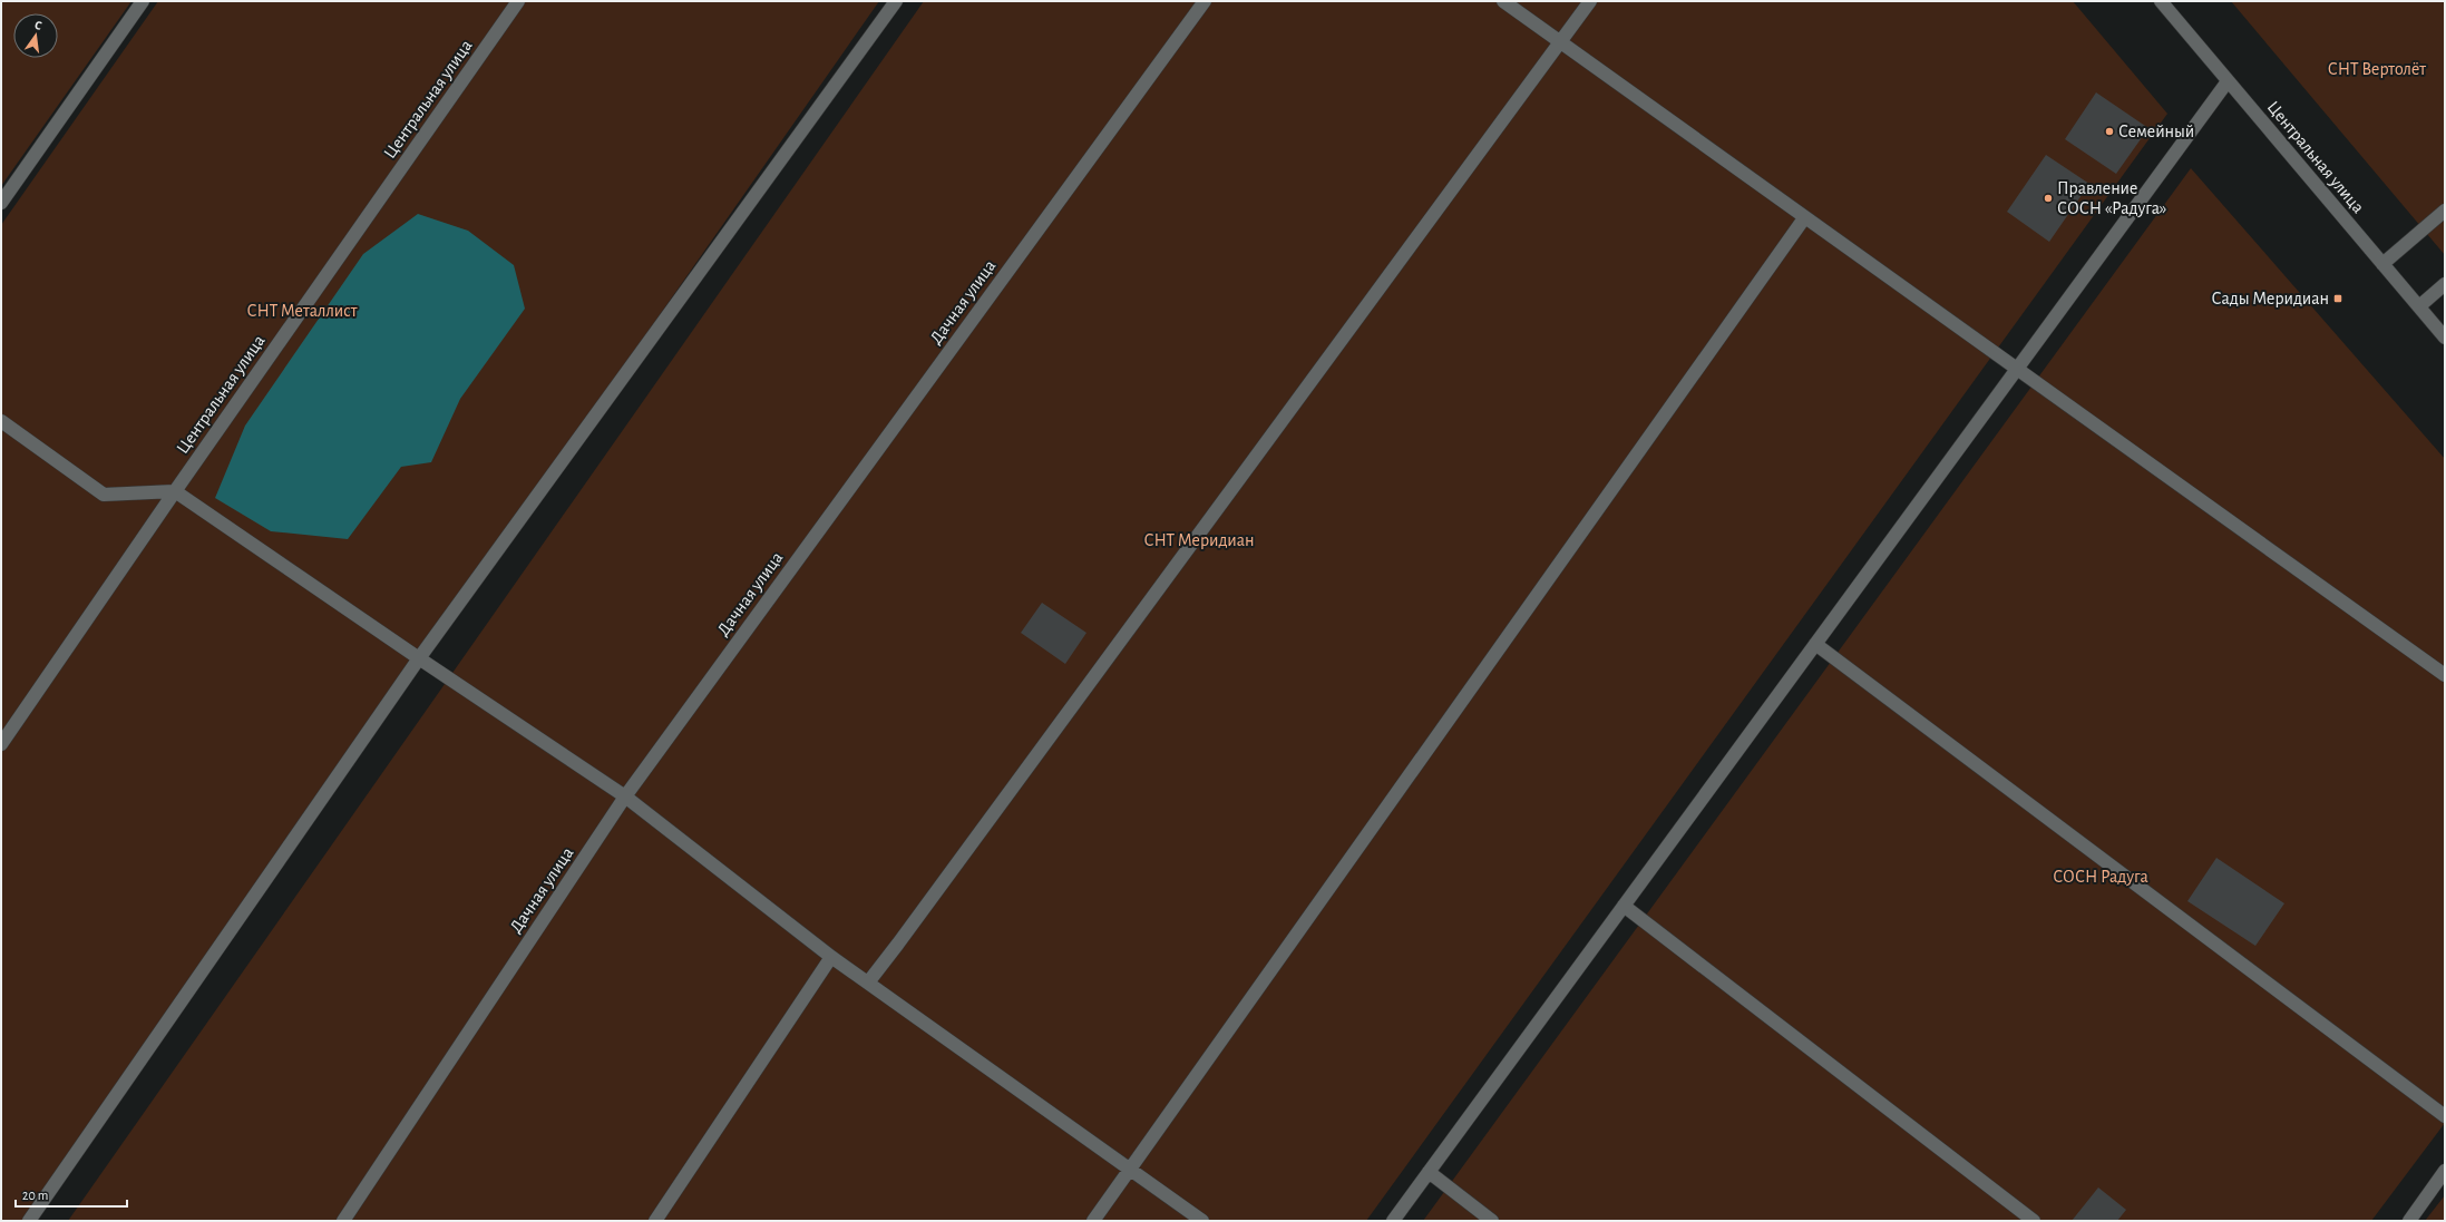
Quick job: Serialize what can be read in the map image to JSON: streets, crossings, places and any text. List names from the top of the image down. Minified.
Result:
{"streets":{"street":["Центральная улица","Дачная улица"]},"parks":["СНТ Вертолёт","СНТ Металлист","СНТ Меридиан","СОСН Радуга"],"places":{"other":["Семейный","Правление СОСН «Радуга»"],"transit":["Сады Меридиан"]},"scale_bar":"20 m","north":"top"}
